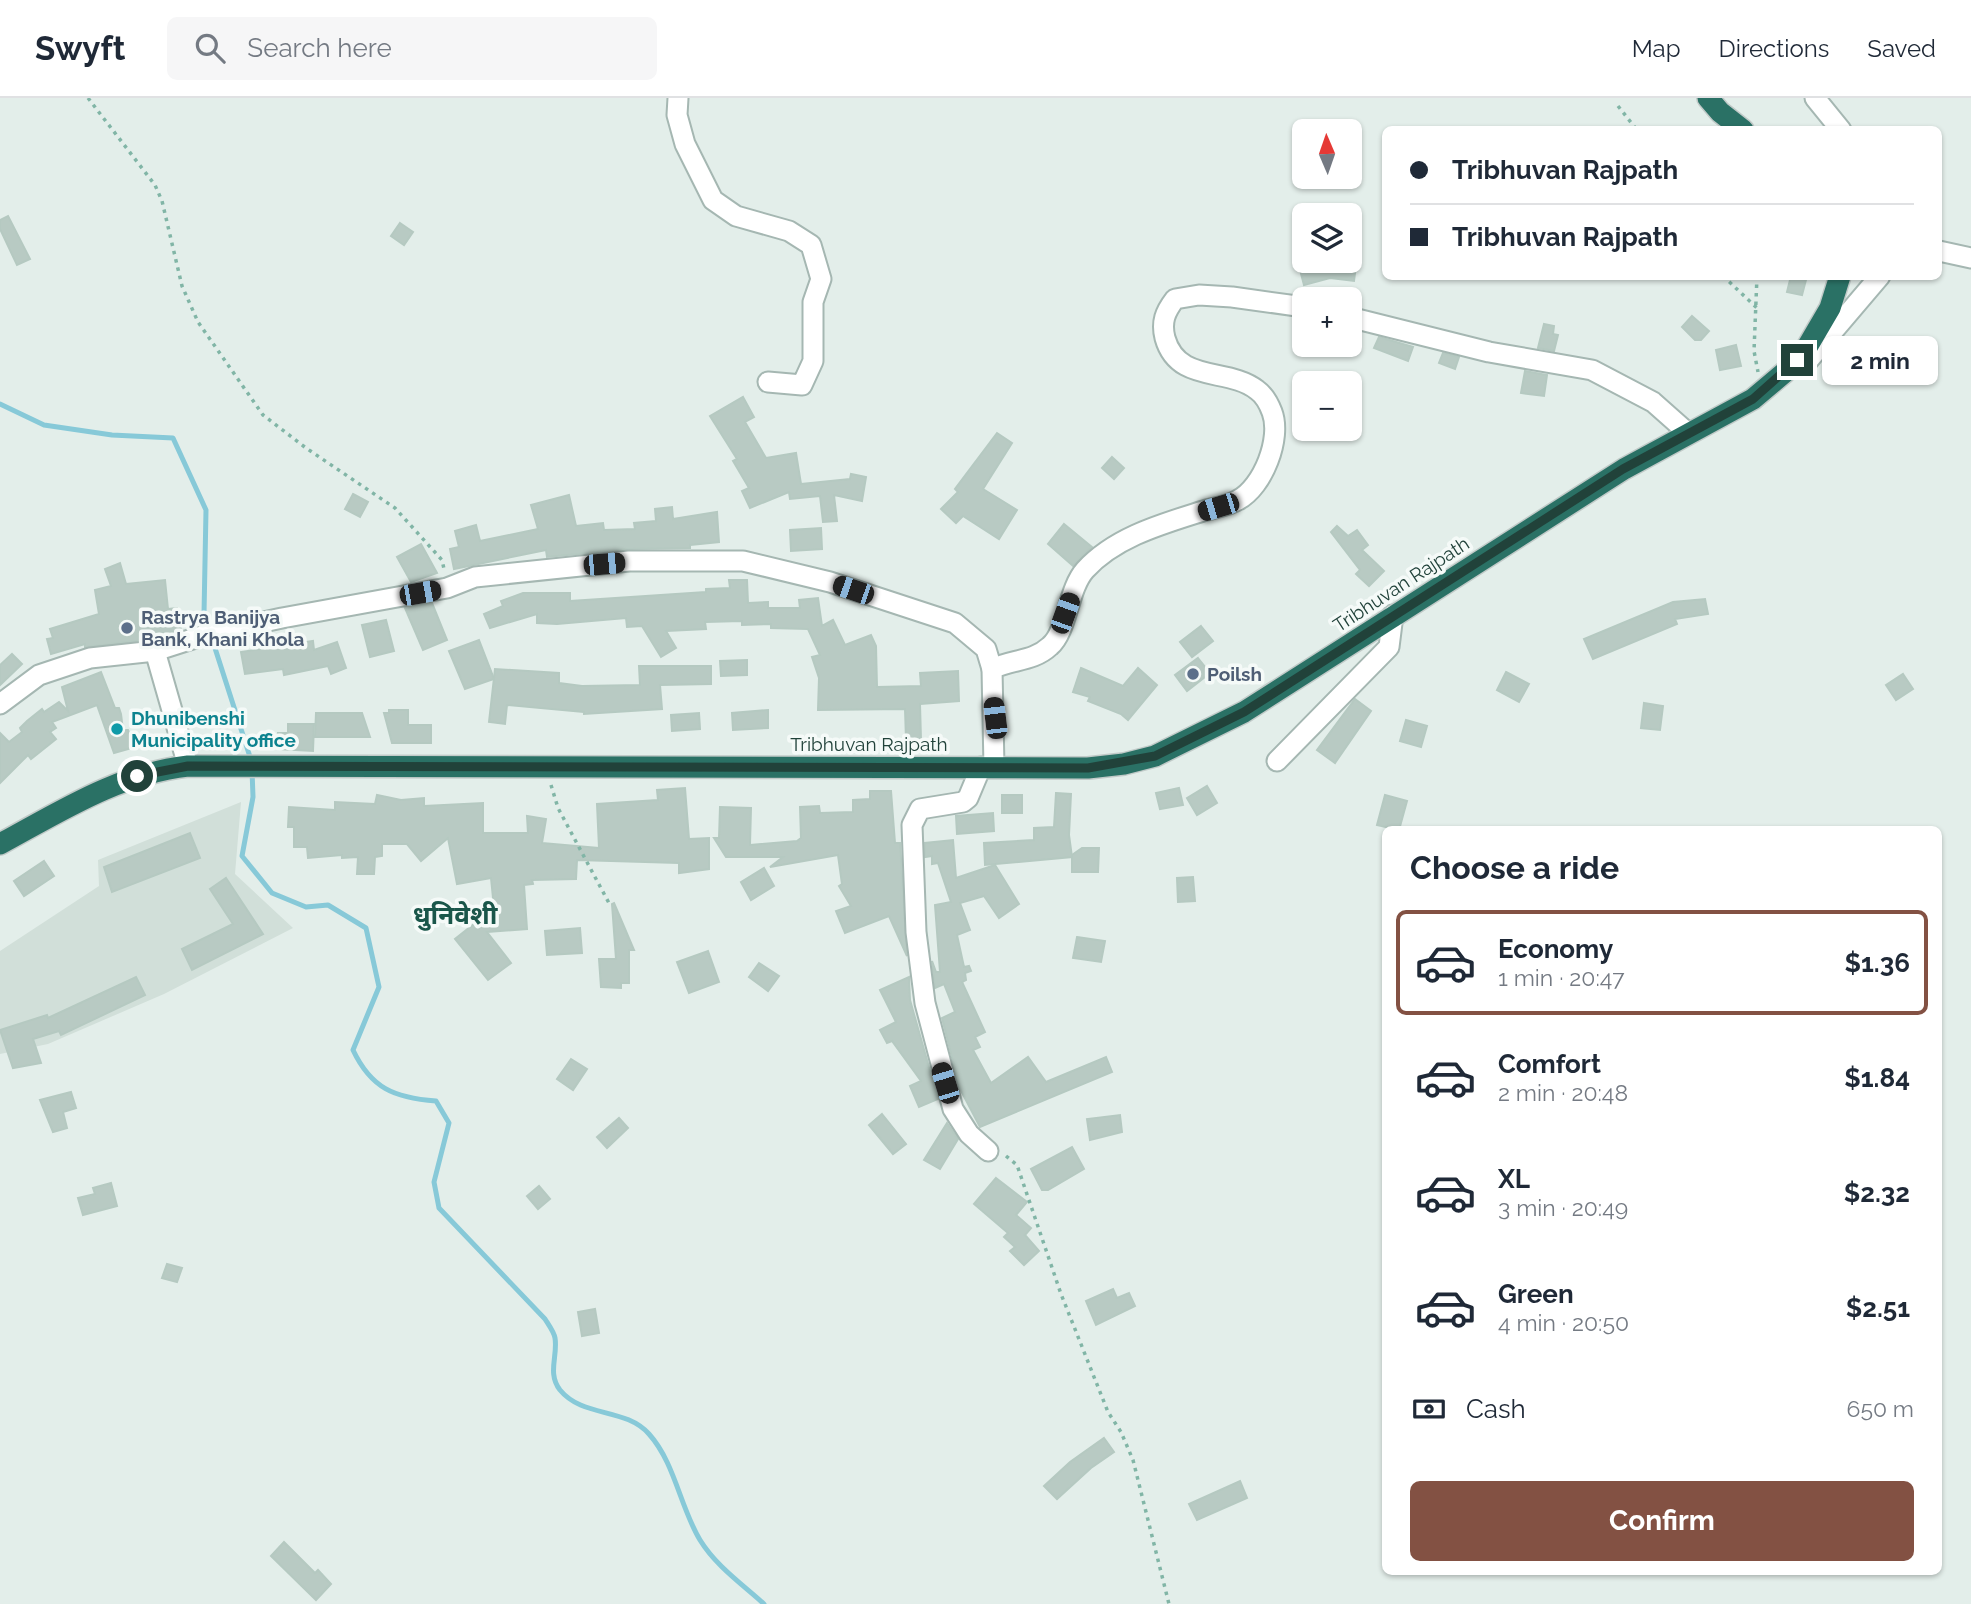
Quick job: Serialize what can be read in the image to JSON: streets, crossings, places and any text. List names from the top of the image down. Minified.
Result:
{"streets":{"highway":["Tribhuvan Rajpath"]},"districts":["धुनिवेशी"],"places":["Rastrya Banijya Bank, Khani Khola","Poilsh","Dhunibenshi Municipality office"],"north":"top","page":{"header":"Swyft","search":"Search here","nav":["Map","Directions","Saved"],"map_buttons":["+","−"],"banner":["Tribhuvan Rajpath","Tribhuvan Rajpath"],"bubble":"2 min","heading":"Choose a ride","list":[{"name":"Economy","note":"1 min · 20:47","value":"$1.36"},{"name":"Comfort","note":"2 min · 20:48","value":"$1.84"},{"name":"XL","note":"3 min · 20:49","value":"$2.32"},{"name":"Green","note":"4 min · 20:50","value":"$2.51"}],"pay":["Cash","650 m"],"buttons":"Confirm"}}
